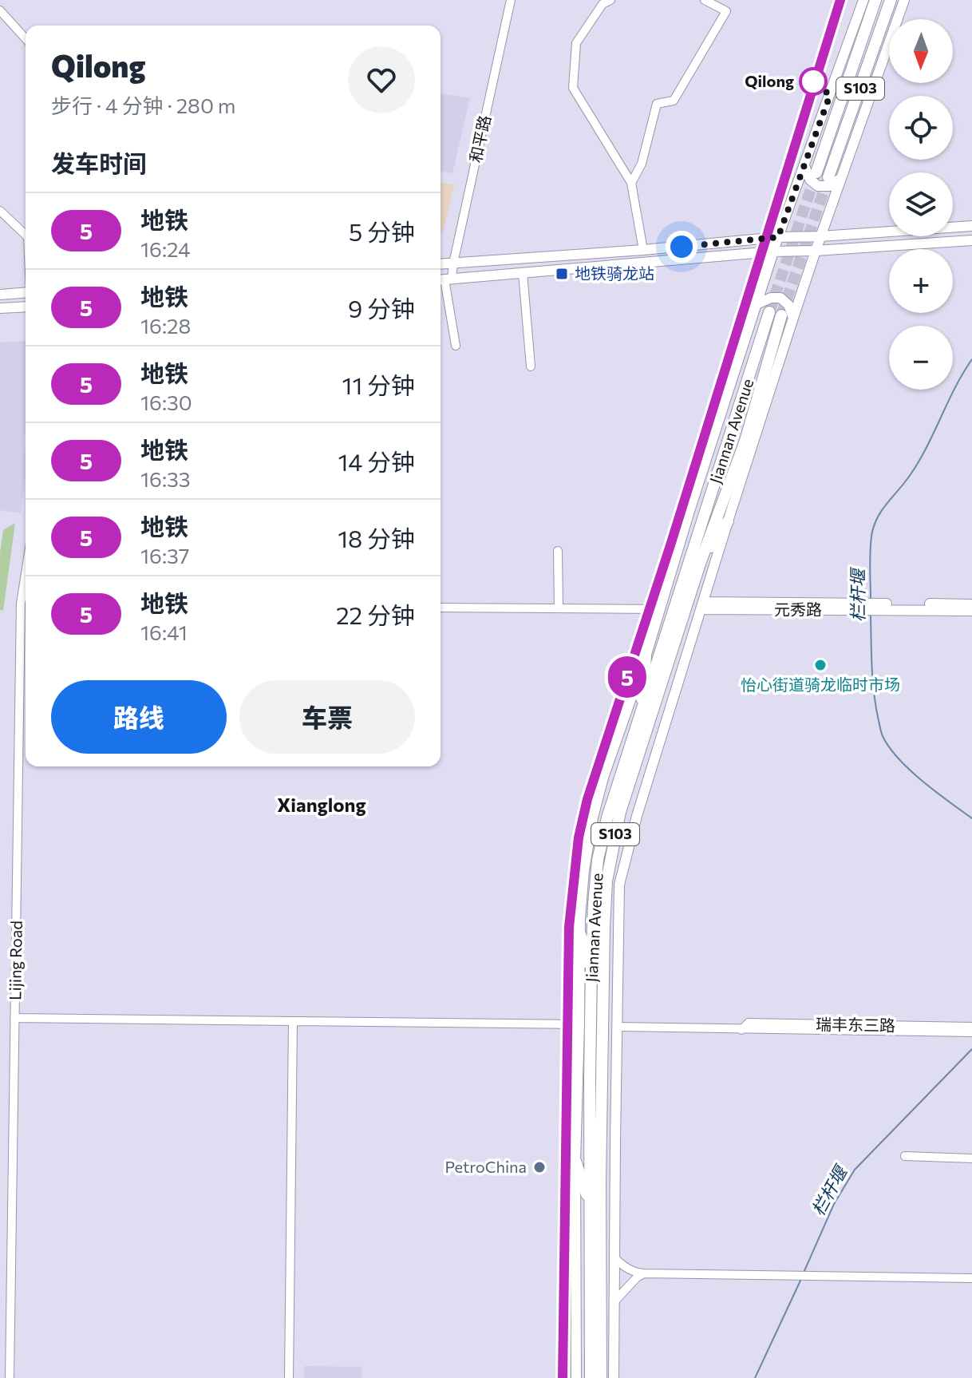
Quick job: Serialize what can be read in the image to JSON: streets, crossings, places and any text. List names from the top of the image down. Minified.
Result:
{"streets":{"highway":["S103","Jiannan Avenue"],"main road":["元秀路"],"street":["和平路","Lijing Road","瑞丰东三路"]},"districts":["Xianglong"],"water":["栏杆堰"],"places":{"other":["Qilong","怡心街道骑龙临时市场","PetroChina"],"transit":["地铁骑龙站"]},"lines":["metro line 5"],"north":"bottom","page":{"on_map":"5","map_buttons":["+","−"],"heading":[["Qilong","步行 · 4 分钟 · 280 m"],"发车时间"],"list":[{"mark":"5","name":"地铁","note":"16:24","value":"5 分钟"},{"mark":"5","name":"地铁","note":"16:28","value":"9 分钟"},{"mark":"5","name":"地铁","note":"16:30","value":"11 分钟"},{"mark":"5","name":"地铁","note":"16:33","value":"14 分钟"},{"mark":"5","name":"地铁","note":"16:37","value":"18 分钟"},{"mark":"5","name":"地铁","note":"16:41","value":"22 分钟"}],"buttons":["路线","车票"]}}
